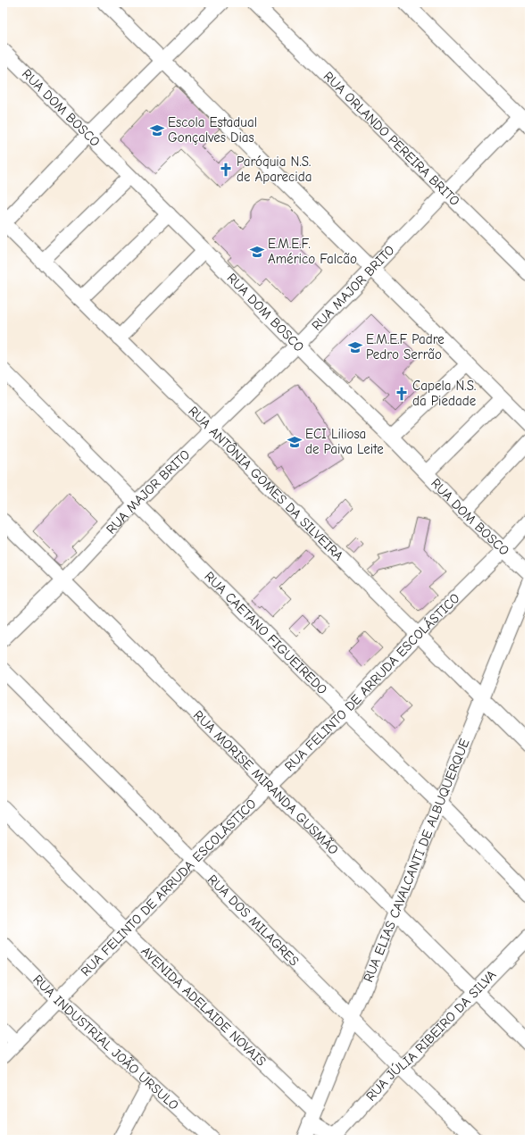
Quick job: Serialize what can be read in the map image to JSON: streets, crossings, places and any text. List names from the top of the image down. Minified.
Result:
{"streets":{"street":["RUA DOM BOSCO","RUA ORLANDO PEREIRA BRITO","RUA MAJOR BRITO","RUA ANTÔNIA GOMES DA SILVEIRA","RUA CAETANO FIGUEIREDO","RUA FELINTO DE ARRUDA ESCOLÁSTICO","RUA MORISE MIRANDA GUSMÃO","RUA ELIAS CAVALCANTI DE ALBUQUERQUE","RUA DOS MILAGRES","AVENIDA ADELAIDE NOVAIS","RUA JÚLIA RIBEIRO DA SILVA","RUA INDUSTRIAL JOÃO ÚRSULO"]},"crossings":[["RUA DOM BOSCO","RUA MAJOR BRITO"],["RUA DOM BOSCO","RUA FELINTO DE ARRUDA ESCOLÁSTICO"],["RUA ORLANDO PEREIRA BRITO","RUA MAJOR BRITO"],["RUA MAJOR BRITO","RUA ANTÔNIA GOMES DA SILVEIRA"],["RUA MAJOR BRITO","RUA CAETANO FIGUEIREDO"],["RUA MAJOR BRITO","RUA MORISE MIRANDA GUSMÃO"],["RUA ANTÔNIA GOMES DA SILVEIRA","RUA FELINTO DE ARRUDA ESCOLÁSTICO"],["RUA ANTÔNIA GOMES DA SILVEIRA","RUA ELIAS CAVALCANTI DE ALBUQUERQUE"],["RUA CAETANO FIGUEIREDO","RUA FELINTO DE ARRUDA ESCOLÁSTICO"],["RUA CAETANO FIGUEIREDO","RUA ELIAS CAVALCANTI DE ALBUQUERQUE"],["RUA FELINTO DE ARRUDA ESCOLÁSTICO","RUA MORISE MIRANDA GUSMÃO"],["RUA FELINTO DE ARRUDA ESCOLÁSTICO","RUA DOS MILAGRES"],["RUA FELINTO DE ARRUDA ESCOLÁSTICO","AVENIDA ADELAIDE NOVAIS"],["RUA FELINTO DE ARRUDA ESCOLÁSTICO","RUA INDUSTRIAL JOÃO ÚRSULO"],["RUA MORISE MIRANDA GUSMÃO","RUA ELIAS CAVALCANTI DE ALBUQUERQUE"],["RUA MORISE MIRANDA GUSMÃO","RUA JÚLIA RIBEIRO DA SILVA"],["RUA ELIAS CAVALCANTI DE ALBUQUERQUE","RUA DOS MILAGRES"],["RUA ELIAS CAVALCANTI DE ALBUQUERQUE","AVENIDA ADELAIDE NOVAIS"],["RUA DOS MILAGRES","RUA JÚLIA RIBEIRO DA SILVA"],["AVENIDA ADELAIDE NOVAIS","RUA JÚLIA RIBEIRO DA SILVA"]],"places":{"school or university":["Escola Estadual Gonçalves Dias","E.M.E.F. Américo Falcão","E.M.E.F Padre Pedro Serrão","ECI Liliosa de Paiva Leite"],"church":["Paróquia N.S. de Aparecida","Capela N.S. da Piedade"]}}
